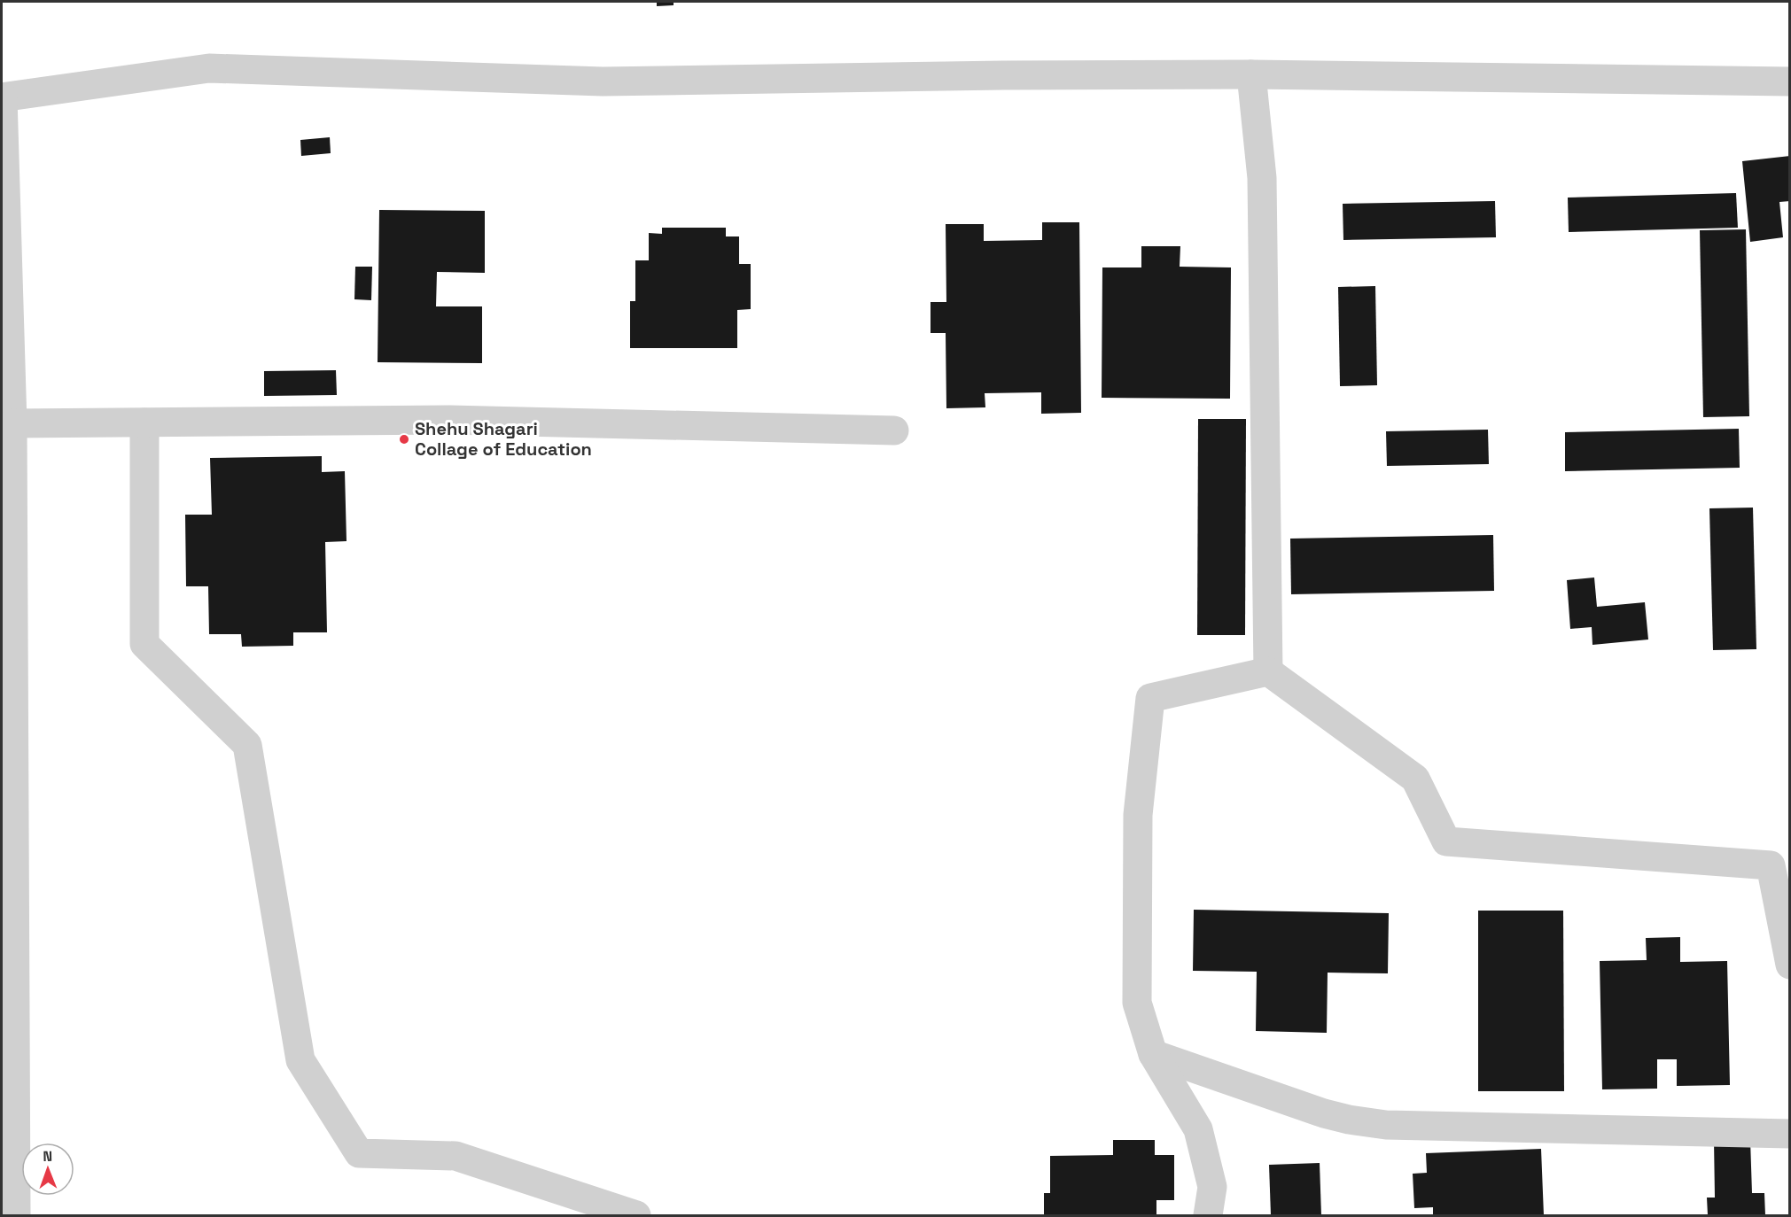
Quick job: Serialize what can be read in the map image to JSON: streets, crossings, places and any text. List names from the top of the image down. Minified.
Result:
{"places":["Shehu Shagari Collage of Education"],"north":"top"}
